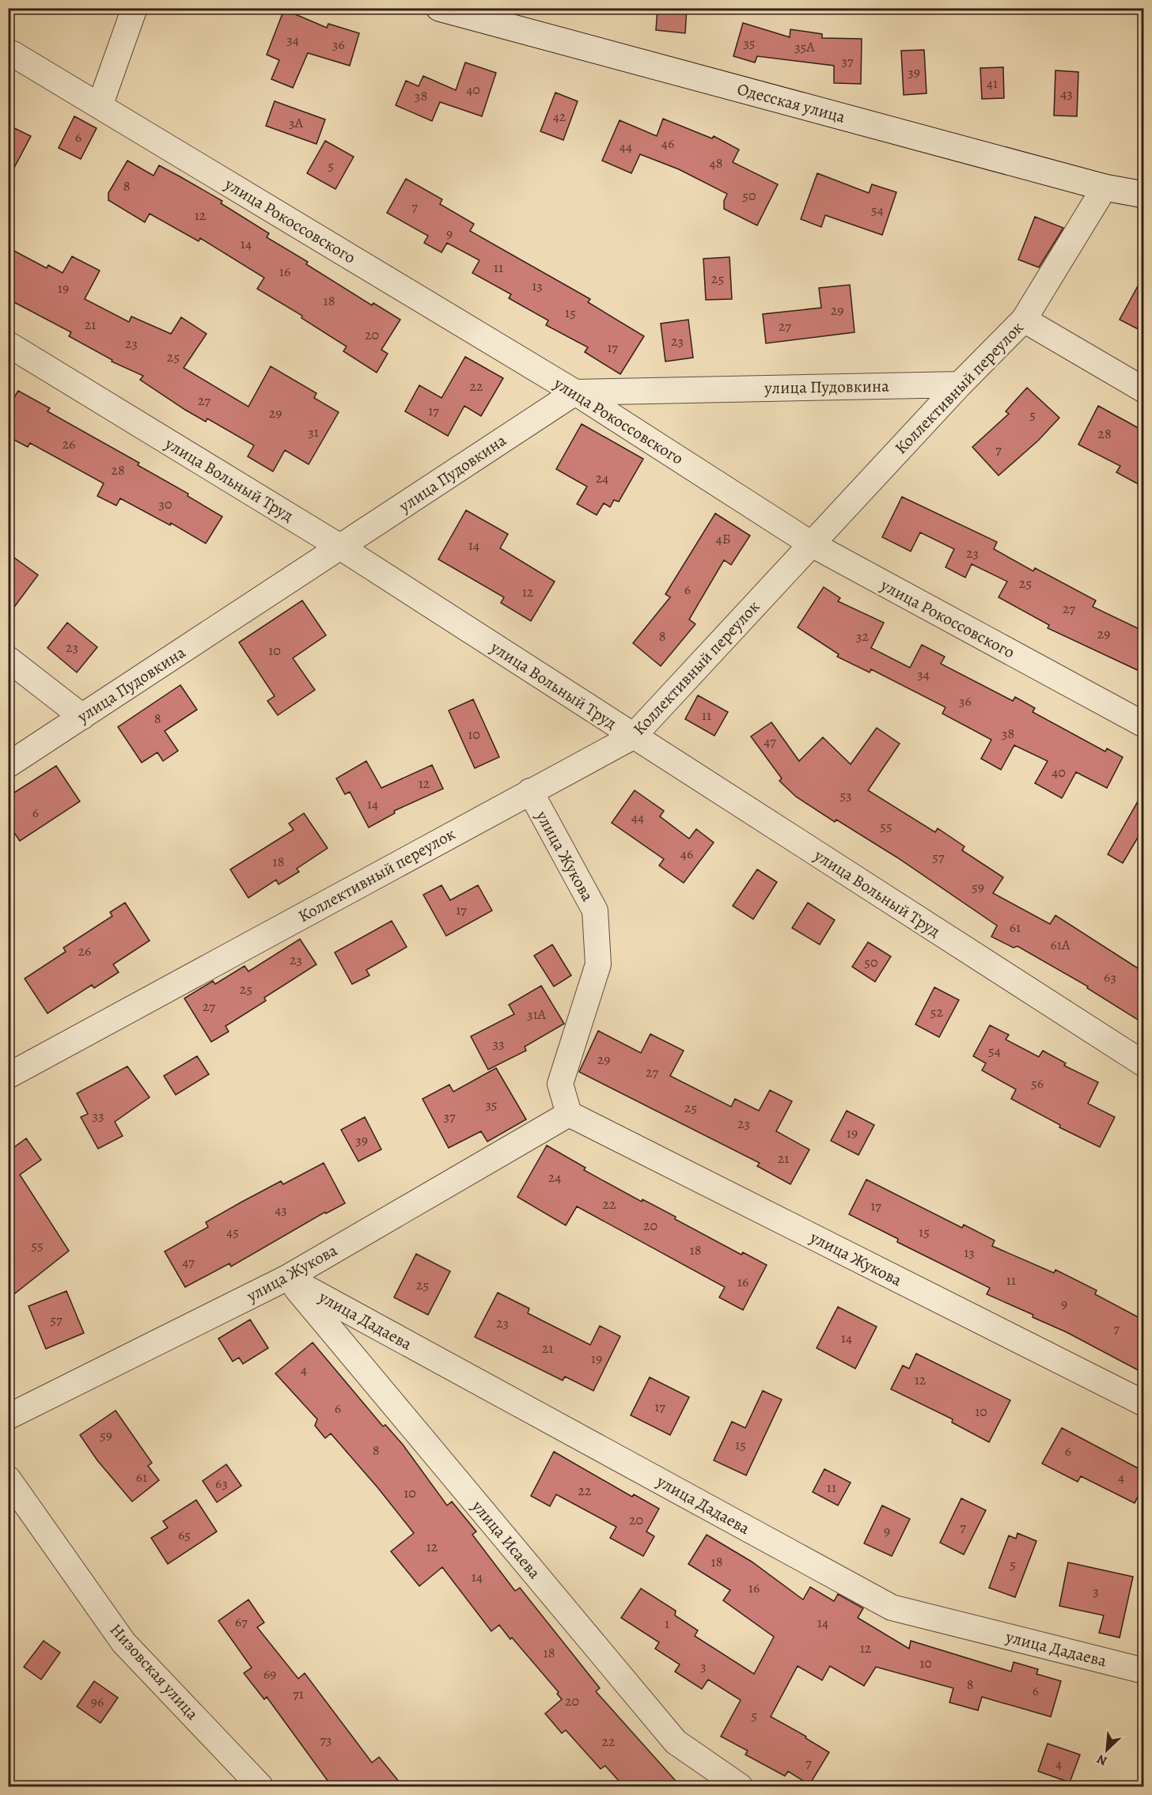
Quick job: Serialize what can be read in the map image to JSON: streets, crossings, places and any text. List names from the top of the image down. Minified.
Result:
{"streets":{"main road":["Одесская улица"],"street":["улица Рокоссовского","улица Пудовкина","Коллективный переулок","улица Вольный Труд","улица Жукова","улица Дадаева","улица Исаева","Низовская улица"]},"crossings":[["Одесская улица","Коллективный переулок"],["улица Рокоссовского","улица Пудовкина"],["улица Рокоссовского","Коллективный переулок"],["улица Пудовкина","Коллективный переулок"],["улица Пудовкина","улица Вольный Труд"],["Коллективный переулок","улица Вольный Труд"],["Коллективный переулок","улица Жукова"],["улица Жукова","улица Дадаева"],["улица Жукова","улица Исаева"],["улица Дадаева","улица Исаева"]],"house_numbers":["34","35","36","35А","37","39","41","40","43","38","42","3А","6","46","44","48","5","8","50","7","54","12","9","14","11","16","25","13","19","18","29","15","21","27","20","23","23","17","25","22","27","17","29","5","31","28","26","7","28","24","30","4Б","14","23","25","6","12","27","29","8","32","23","10","34","36","11","8","38","10","47","40","12","53","14","6","44","55","46","57","18","59","17","61","61А","26","23","50","63","25","27","52","31А","33","54","29","27","56","35","25","33","37","23","19","39","21","24","22","17","43","20","45","15","55","18","13","47","11","16","25","9","57","23","7","14","21","19","4","12","17","6","10","59","15","8","6","61","4","63","11","22","10","20","7","9","65","12","18","5","14","16","3","67","14","1","12","18","10","3","69","8","6","71","20","96","5","73","22","7","4"],"north":"bottom left"}
